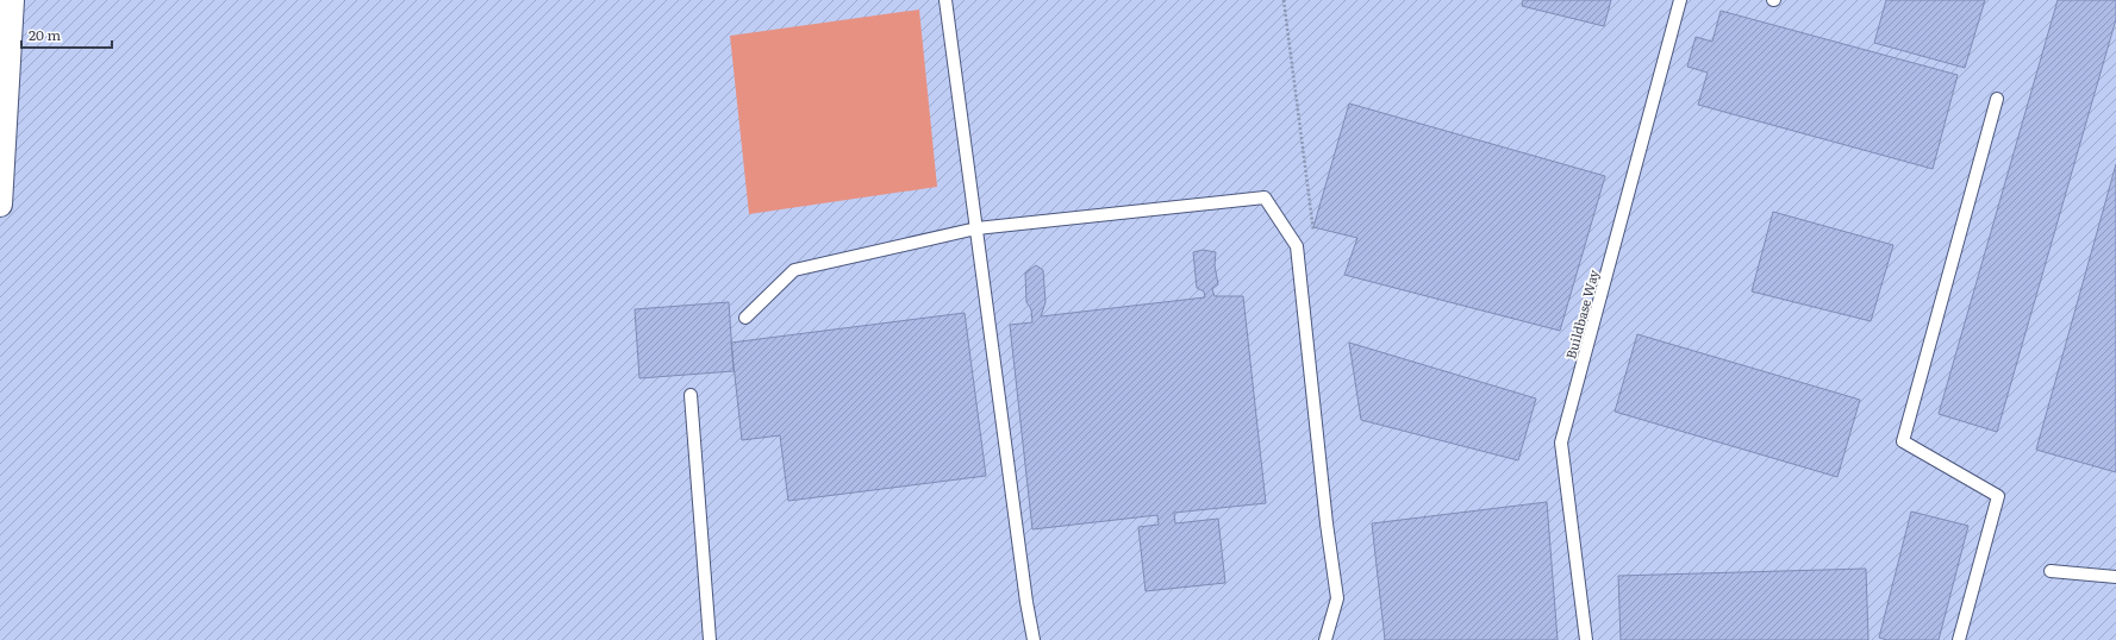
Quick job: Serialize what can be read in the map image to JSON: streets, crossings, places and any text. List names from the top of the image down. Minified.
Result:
{"streets":{"lane":["Buildbase Way"]},"scale_bar":"20 m"}
